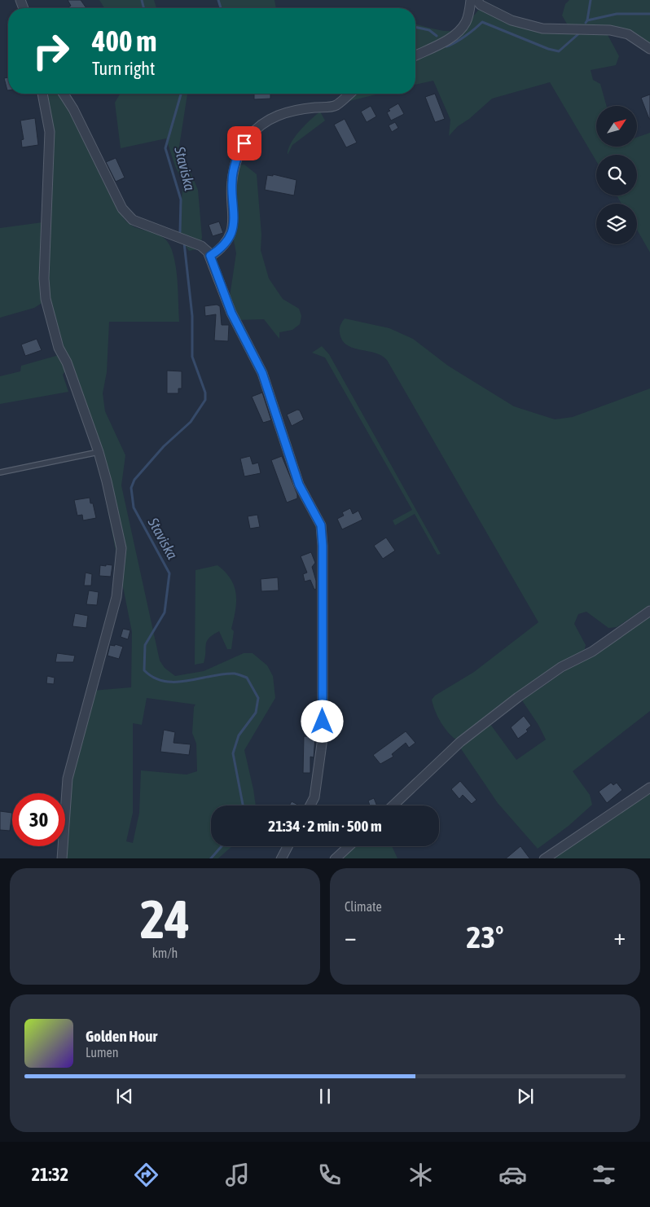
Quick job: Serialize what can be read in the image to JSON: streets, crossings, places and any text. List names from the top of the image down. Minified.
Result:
{"water":["Staviska"],"north":"top right","page":{"turn":["400 m","Turn right"],"limit":"30","trip":"21:34 · 2 min · 500 m","tile":[["24","km/h"],"Climate"],"heat":["−","23°","+"],"song":["Golden Hour","Lumen"],"tabs":"21:32"}}
